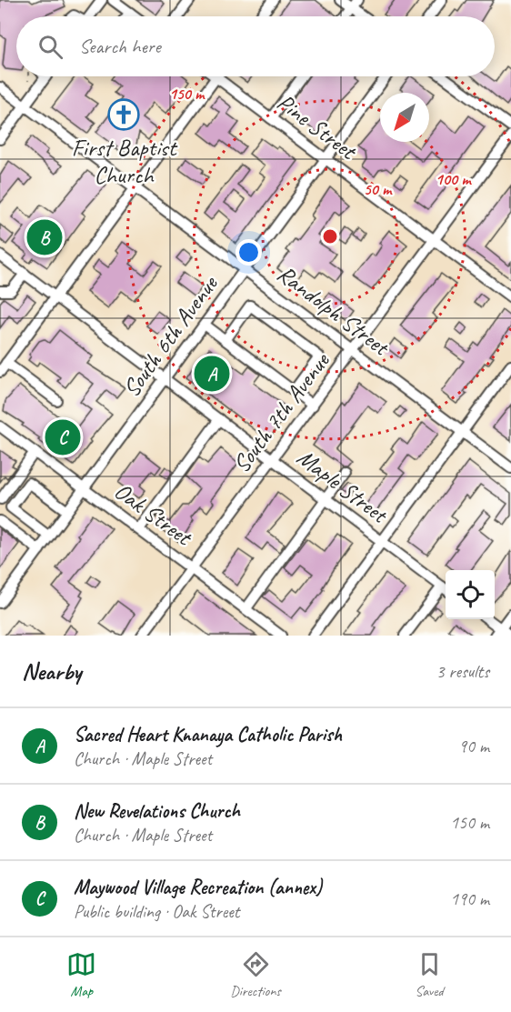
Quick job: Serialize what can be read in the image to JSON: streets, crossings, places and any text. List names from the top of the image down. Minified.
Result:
{"streets":{"street":["Pine Street","Randolph Street","South 6th Avenue","South 7th Avenue","Maple Street","Oak Street"]},"crossings":[["Pine Street","South 6th Avenue"],["Pine Street","South 7th Avenue"],["Randolph Street","South 6th Avenue"],["Randolph Street","South 7th Avenue"],["South 6th Avenue","Maple Street"],["South 6th Avenue","Oak Street"],["South 7th Avenue","Maple Street"],["South 7th Avenue","Oak Street"]],"places":{"church":["First Baptist Church"]},"north":"bottom left","page":{"search":"Search here","pins":["B","A","C"],"heading":["Nearby","3 results"],"list":[{"mark":"A","name":"Sacred Heart Knanaya Catholic Parish","note":"Church · Maple Street","value":"90 m"},{"mark":"B","name":"New Revelations Church","note":"Church · Maple Street","value":"150 m"},{"mark":"C","name":"Maywood Village Recreation (annex)","note":"Public building · Oak Street","value":"190 m"}],"nav":["Map","Directions","Saved"]},"rings":["150 m","100 m","50 m"]}
